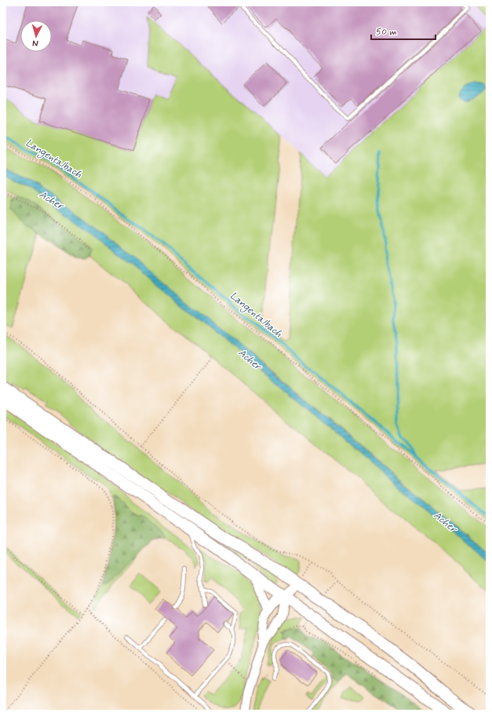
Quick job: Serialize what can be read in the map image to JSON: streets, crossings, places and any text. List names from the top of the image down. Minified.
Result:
{"water":["Langentalbach","Acher"],"scale_bar":"50 m","north":"bottom"}
